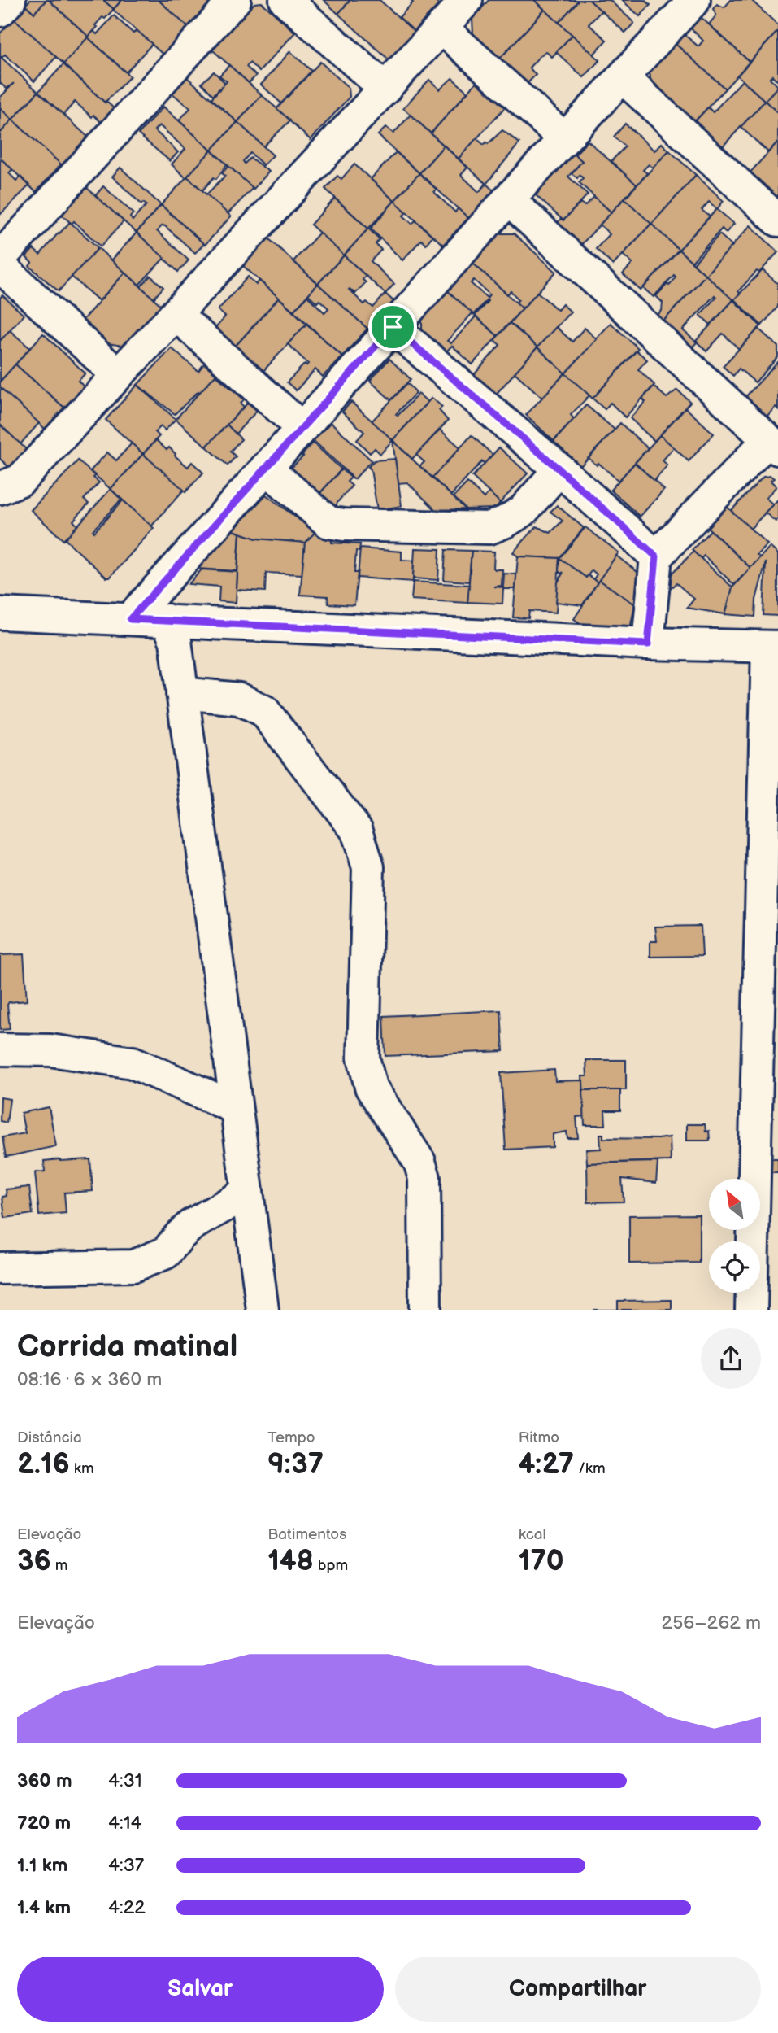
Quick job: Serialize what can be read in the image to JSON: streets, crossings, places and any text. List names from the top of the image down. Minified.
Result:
{"north":"top left","page":{"heading":["Corrida matinal","08:16 · 6 × 360 m"],"stats":[["Distância","2.16 km"],["Tempo","9:37"],["Ritmo","4:27 /km"],["Elevação","36 m"],["Batimentos","148 bpm"],["kcal","170"]],"chart":["Elevação","256–262 m"],"list":[{"name":"360 m","note":"4:31"},{"name":"720 m","note":"4:14"},{"name":"1.1 km","note":"4:37"},{"name":"1.4 km","note":"4:22"}],"buttons":["Salvar","Compartilhar"]}}
